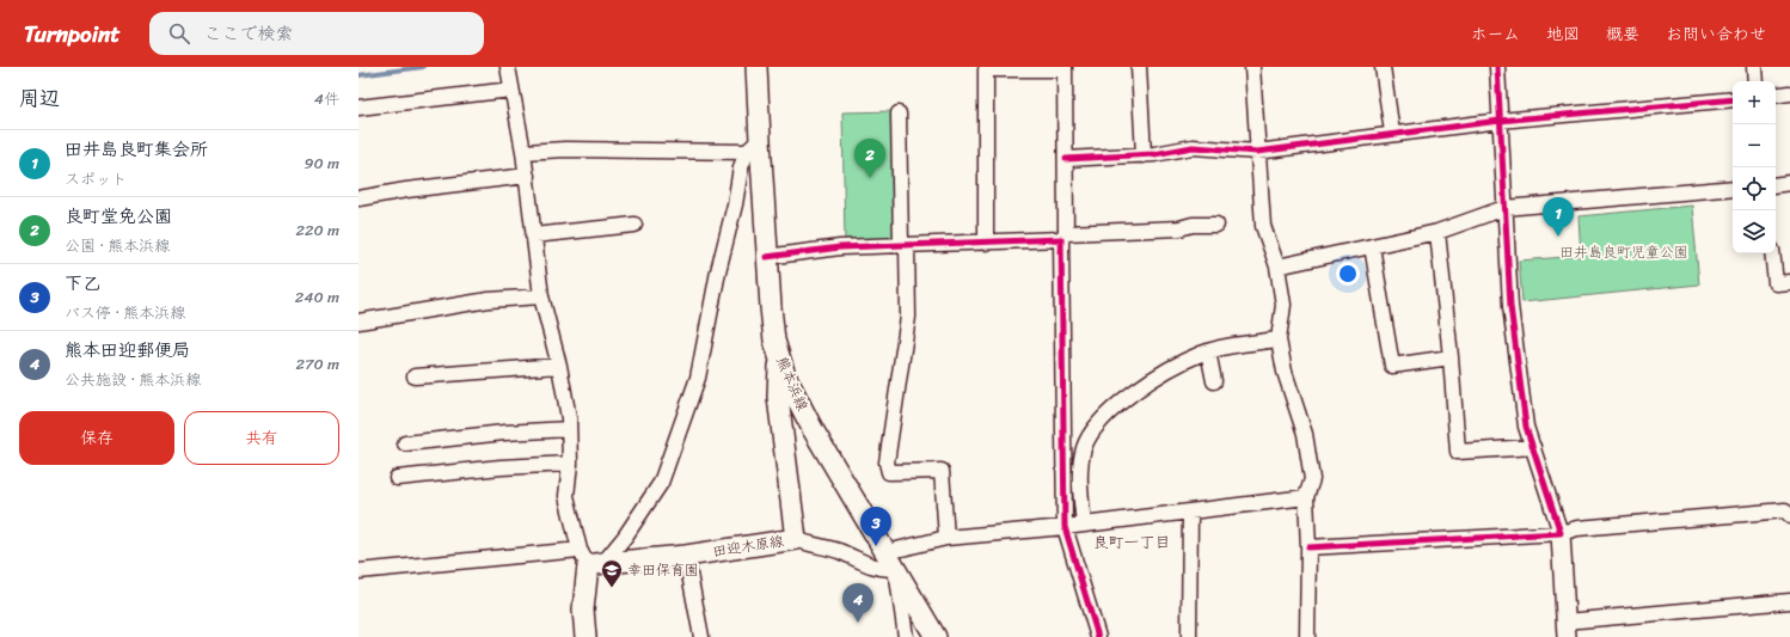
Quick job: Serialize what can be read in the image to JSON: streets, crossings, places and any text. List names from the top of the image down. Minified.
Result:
{"streets":{"main road":["熊本浜線","田迎木原線"]},"crossings":[["熊本浜線","田迎木原線"]],"districts":["良町一丁目"],"parks":["田井島良町児童公園"],"places":{"school or university":["幸田保育園"]},"page":{"header":"Turnpoint","search":"ここで検索","nav":["ホーム","地図","概要","お問い合わせ"],"heading":["周辺","4件"],"map_buttons":["+","−"],"list":[{"mark":"1","name":"田井島良町集会所","note":"スポット","value":"90 m"},{"mark":"2","name":"良町堂免公園","note":"公園 · 熊本浜線","value":"220 m"},{"mark":"3","name":"下乙","note":"バス停 · 熊本浜線","value":"240 m"},{"mark":"4","name":"熊本田迎郵便局","note":"公共施設 · 熊本浜線","value":"270 m"}],"pins":["2","1","3","4"],"buttons":["保存","共有"]}}
